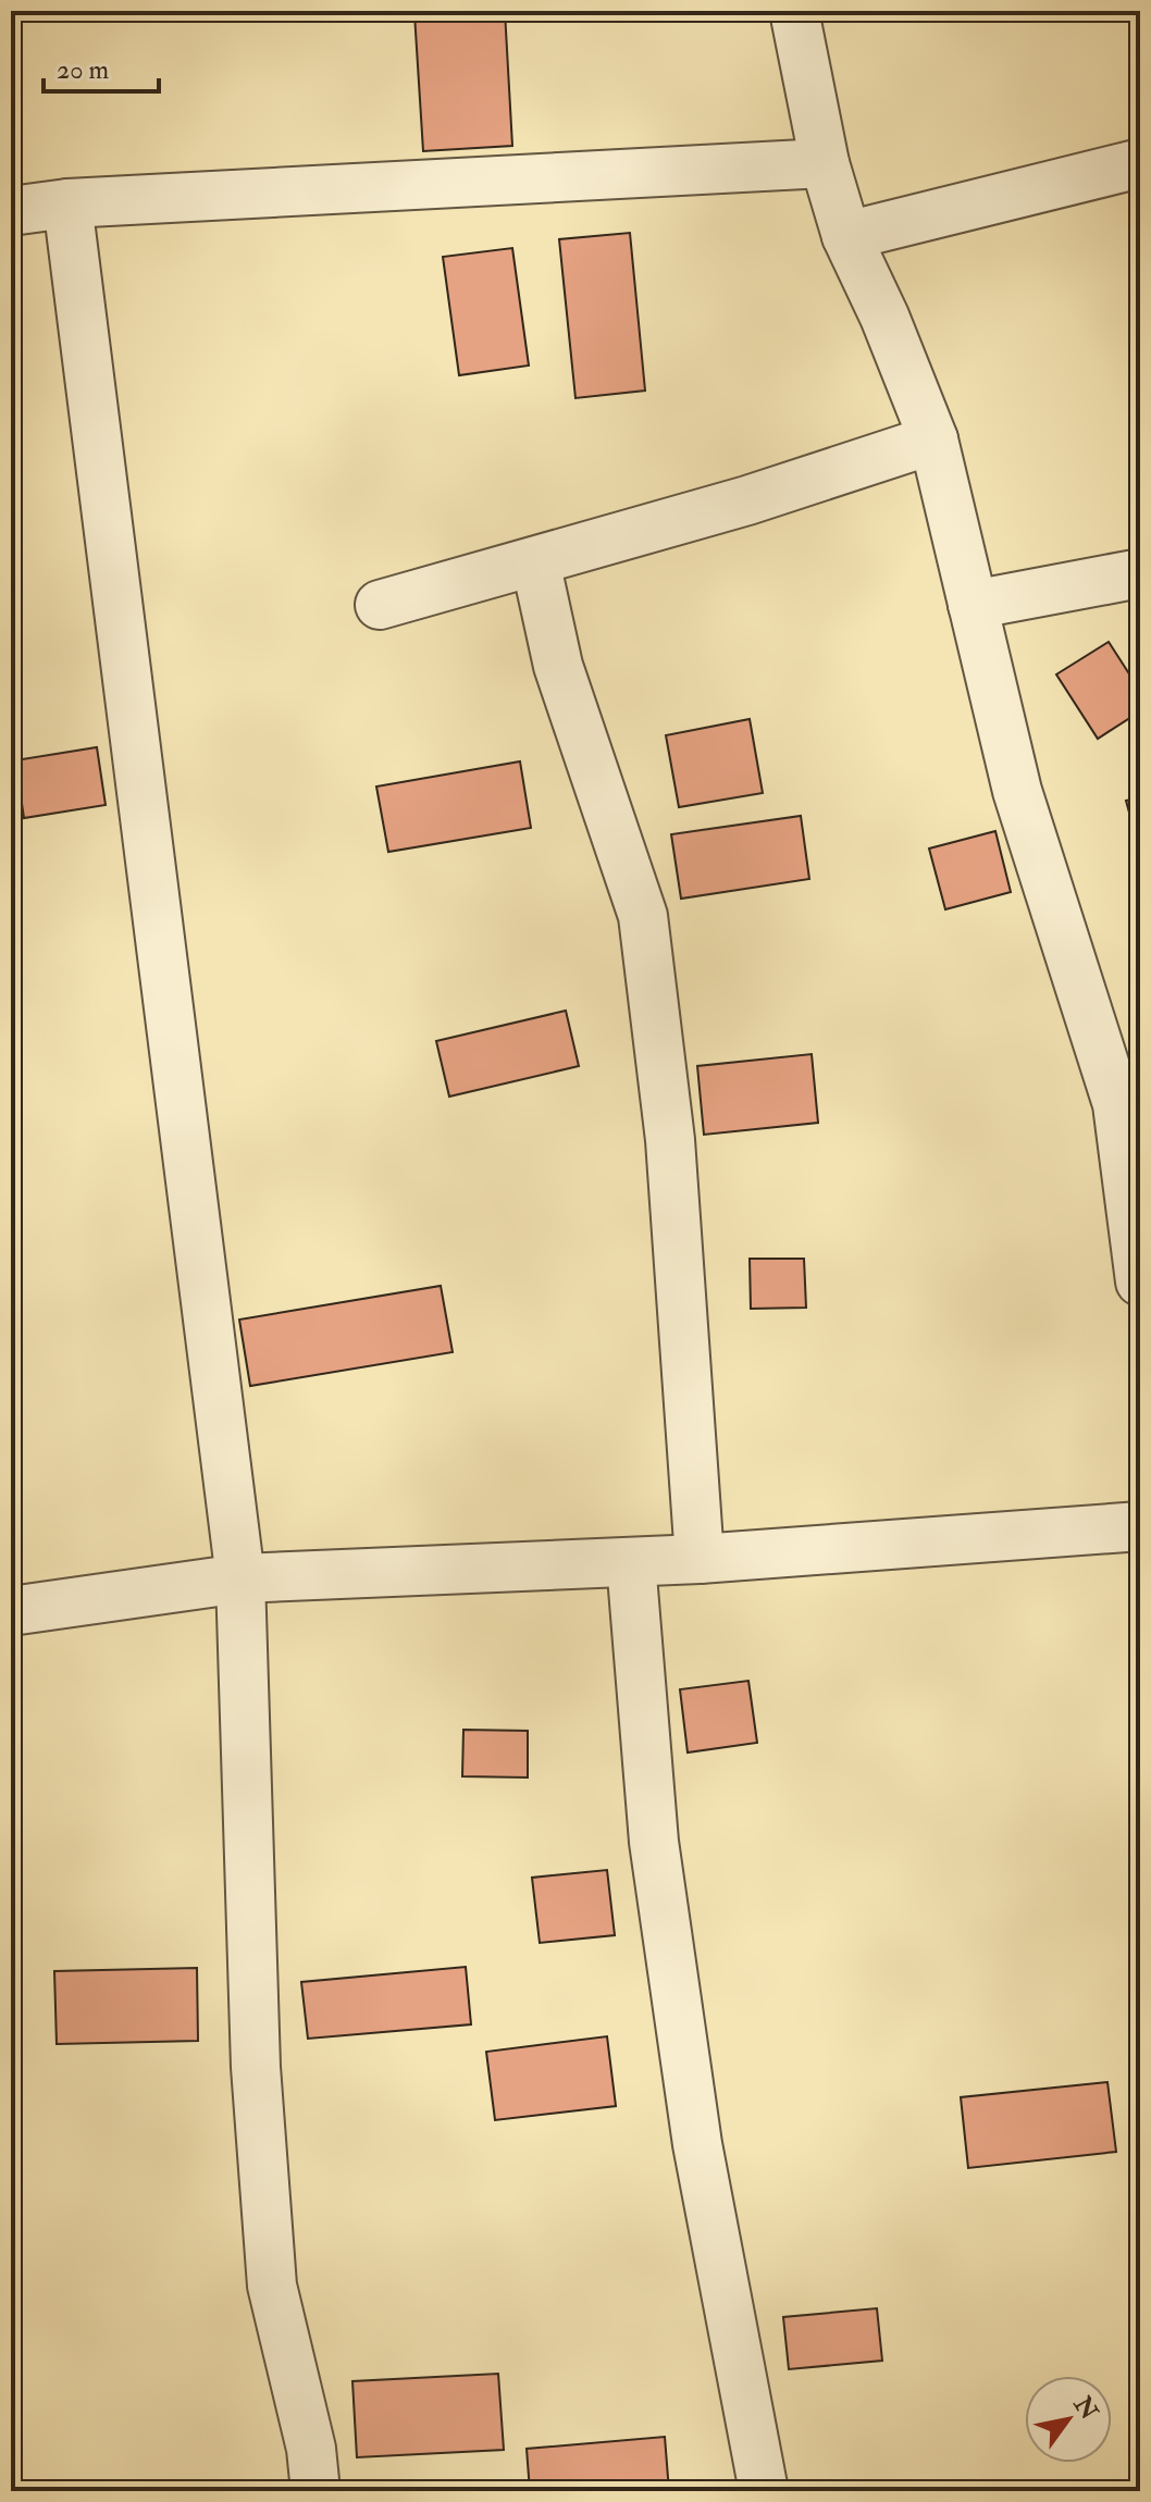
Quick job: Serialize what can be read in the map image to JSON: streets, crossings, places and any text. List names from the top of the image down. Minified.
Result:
{"scale_bar":"20 m","north":"top right"}
